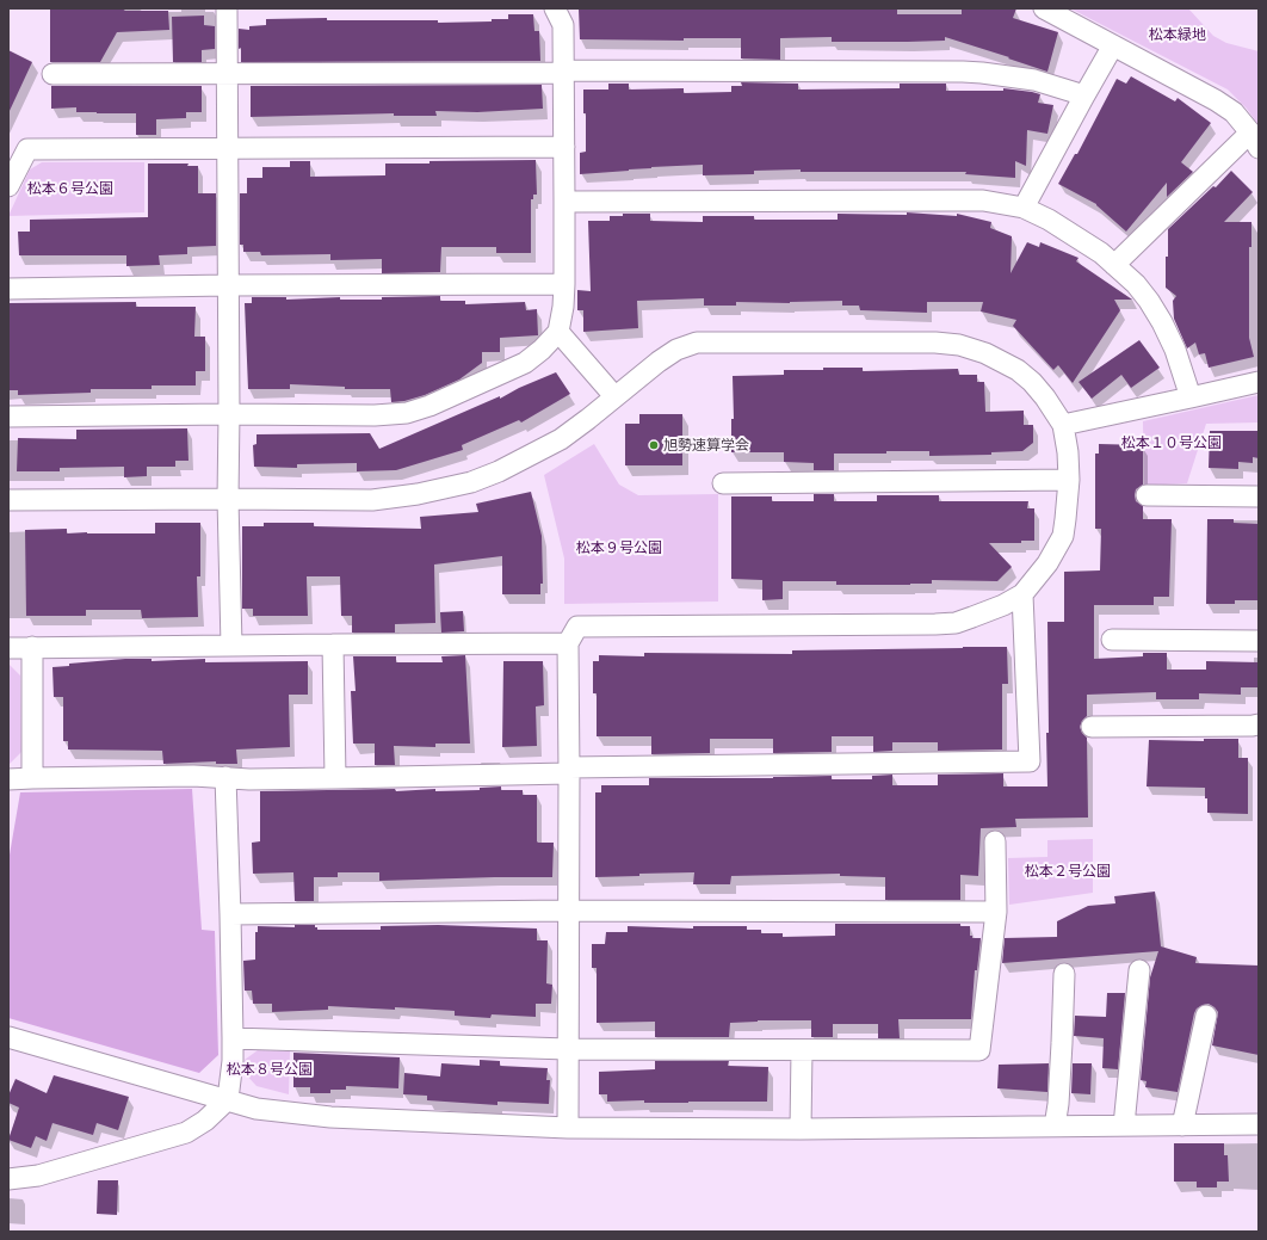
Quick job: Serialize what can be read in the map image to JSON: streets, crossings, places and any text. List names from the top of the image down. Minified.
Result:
{"parks":["松本緑地","松本６号公園","松本１０号公園","松本９号公園","松本２号公園","松本８号公園"],"places":["旭勢速算学会"]}
